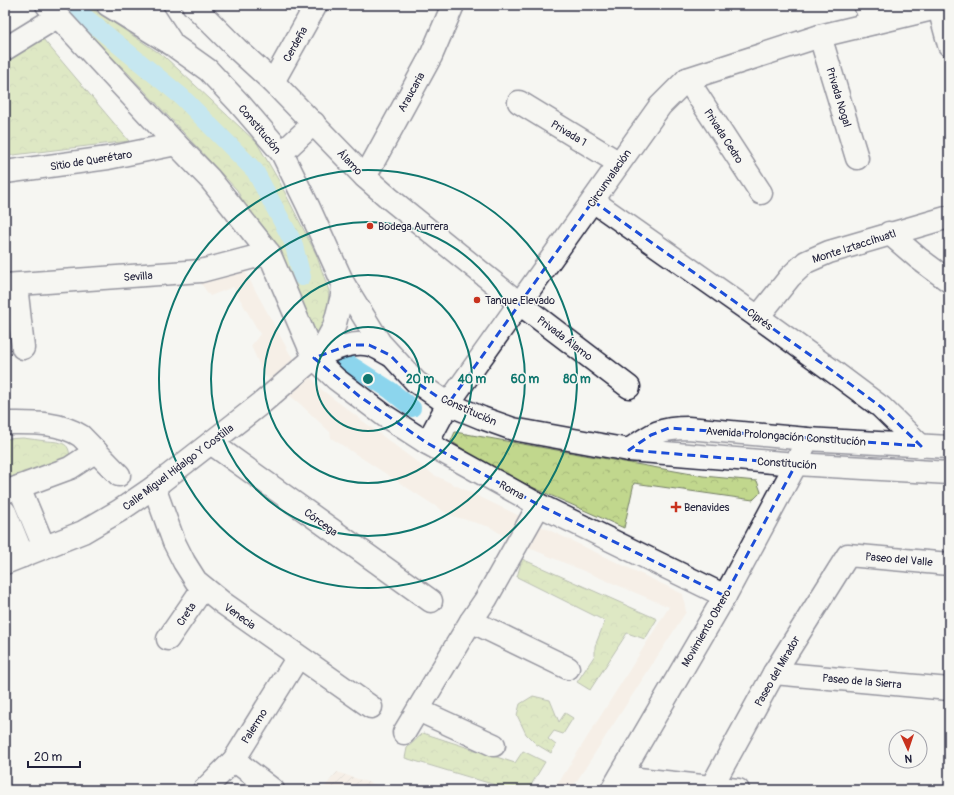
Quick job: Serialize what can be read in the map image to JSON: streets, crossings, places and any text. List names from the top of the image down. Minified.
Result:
{"streets":{"street":["Cerdeña","Araucaria","Privada Nogal","Constitución","Privada 1","Privada Cedro","Sitio de Querétaro","Álamo","Circunvalación","Monte Iztaccíhuatl","Sevilla","Ciprés","Privada Álamo","Avenida Prolongación Constitución","Calle Miguel Hidalgo Y Costilla","Roma","Córcega","Paseo del Valle","Creta","Venecia","Movimiento Obrero","Paseo del Mirador","Paseo de la Sierra","Palermo"]},"crossings":[["Cerdeña","Álamo"],["Araucaria","Álamo"],["Privada Nogal","Circunvalación"],["Constitución","Circunvalación"],["Constitución","Avenida Prolongación Constitución"],["Constitución","Movimiento Obrero"],["Privada 1","Circunvalación"],["Privada Cedro","Circunvalación"],["Álamo","Circunvalación"],["Álamo","Privada Álamo"],["Circunvalación","Ciprés"],["Circunvalación","Privada Álamo"],["Circunvalación","Roma"],["Monte Iztaccíhuatl","Ciprés"],["Ciprés","Avenida Prolongación Constitución"],["Avenida Prolongación Constitución","Movimiento Obrero"],["Calle Miguel Hidalgo Y Costilla","Roma"],["Calle Miguel Hidalgo Y Costilla","Córcega"],["Calle Miguel Hidalgo Y Costilla","Venecia"],["Roma","Movimiento Obrero"],["Paseo del Valle","Paseo del Mirador"],["Creta","Venecia"],["Venecia","Palermo"],["Paseo del Mirador","Paseo de la Sierra"]],"places":{"other":["Bodega Aurrera","Tanque Elevado"],"health":["Benavides"]},"scale_bar":"20 m","north":"bottom","rings":["20 m","40 m","60 m","80 m"]}
